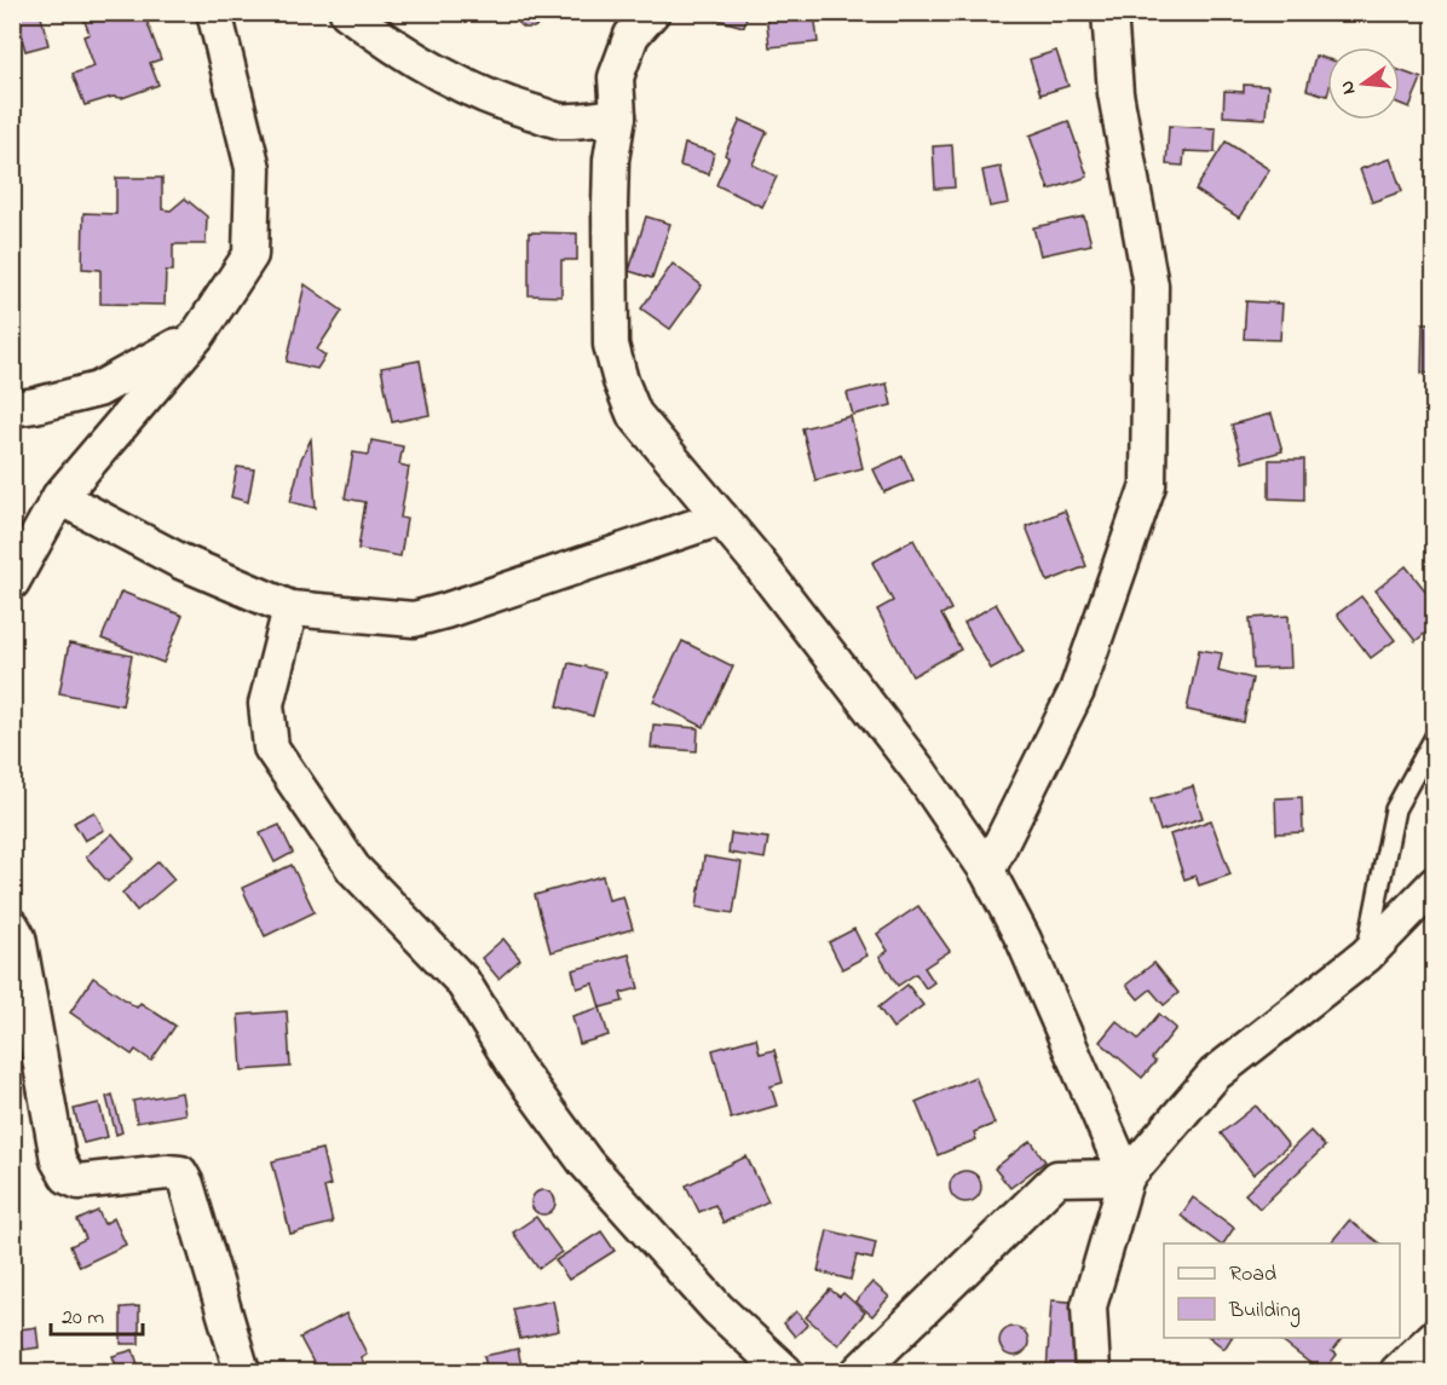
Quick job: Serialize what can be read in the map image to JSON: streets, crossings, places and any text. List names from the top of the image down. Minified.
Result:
{"legend":["Road","Building"],"scale_bar":"20 m","north":"left"}
